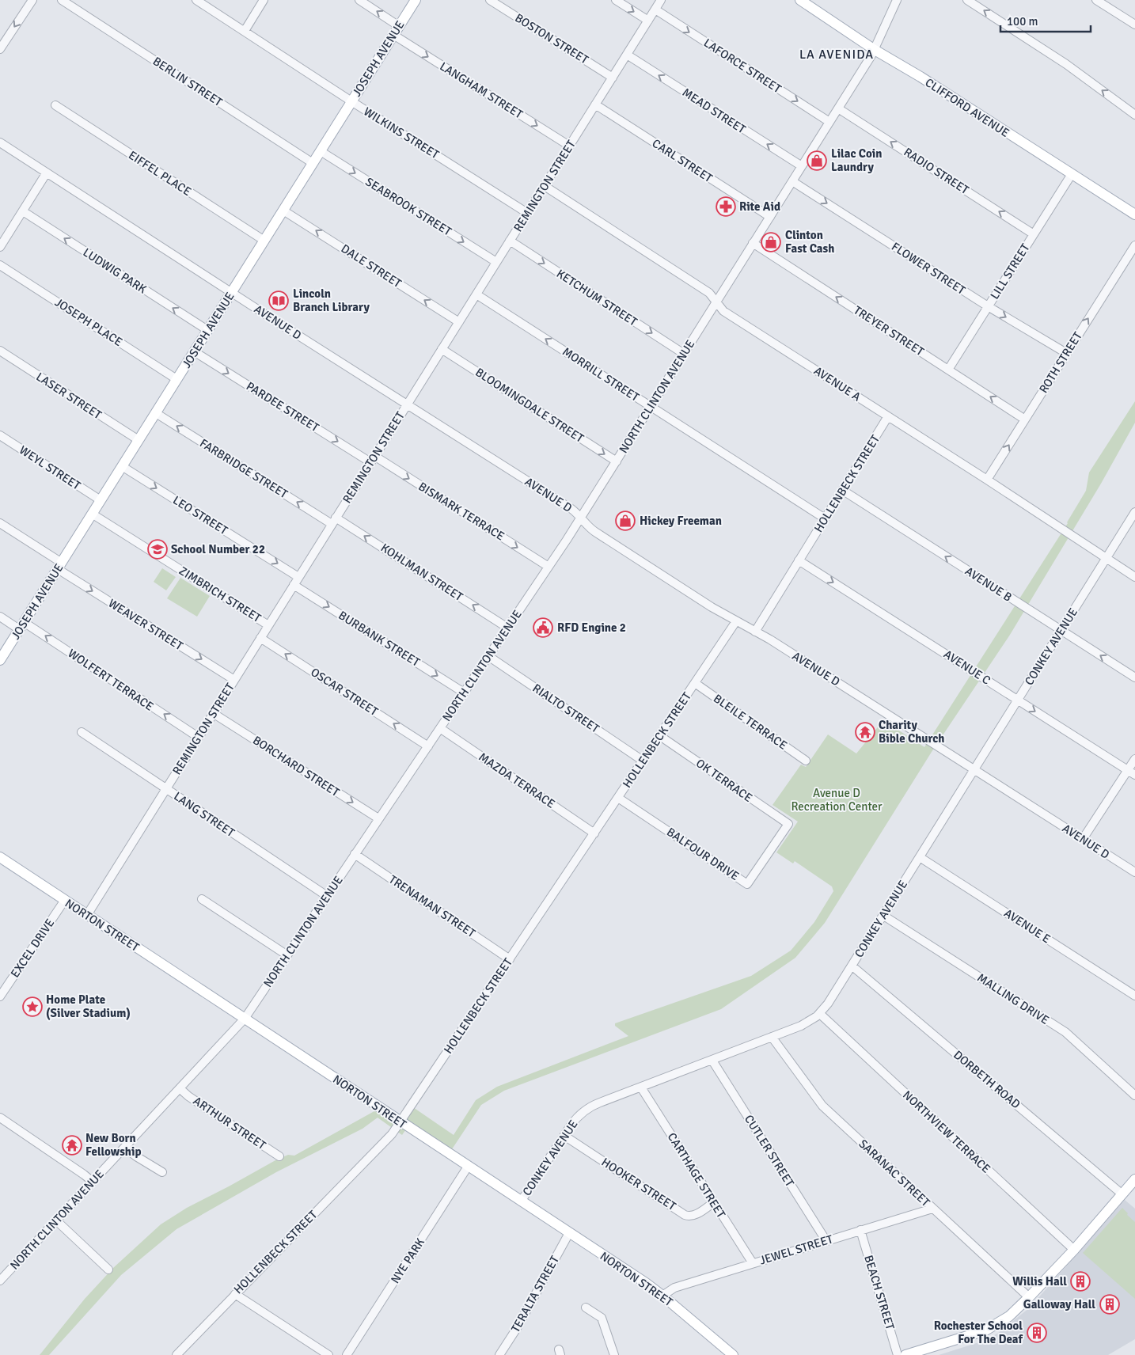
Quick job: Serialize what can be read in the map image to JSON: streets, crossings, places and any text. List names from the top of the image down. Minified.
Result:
{"streets":{"main road":["JOSEPH AVENUE","CLIFFORD AVENUE","NORTON STREET"],"street":["BOSTON STREET","LAFORCE STREET","BERLIN STREET","LANGHAM STREET","MEAD STREET","WILKINS STREET","CARL STREET","RADIO STREET","EIFFEL PLACE","REMINGTON STREET","SEABROOK STREET","DALE STREET","FLOWER STREET","LUDWIG PARK","LILL STREET","KETCHUM STREET","JOSEPH PLACE","AVENUE D","TREYER STREET","ROTH STREET","MORRILL STREET","AVENUE A","LASER STREET","NORTH CLINTON AVENUE","BLOOMINGDALE STREET","PARDEE STREET","WEYL STREET","FARBRIDGE STREET","HOLLENBECK STREET","BISMARK TERRACE","LEO STREET","KOHLMAN STREET","AVENUE B","ZIMBRICH STREET","WEAVER STREET","BURBANK STREET","CONKEY AVENUE","AVENUE C","WOLFERT TERRACE","OSCAR STREET","RIALTO STREET","BLEILE TERRACE","BORCHARD STREET","MAZDA TERRACE","OK TERRACE","LANG STREET","BALFOUR DRIVE","TRENAMAN STREET","AVENUE E","EXCEL DRIVE","MALLING DRIVE","DORBETH ROAD","ARTHUR STREET","NORTHVIEW TERRACE","CUTLER STREET","SARANAC STREET","CARTHAGE STREET","HOOKER STREET","JEWEL STREET","NYE PARK","BEACH STREET","TERALTA STREET"]},"crossings":[["BOSTON STREET","REMINGTON STREET"],["JOSEPH AVENUE","BERLIN STREET"],["JOSEPH AVENUE","LANGHAM STREET"],["JOSEPH AVENUE","WILKINS STREET"],["JOSEPH AVENUE","EIFFEL PLACE"],["JOSEPH AVENUE","SEABROOK STREET"],["JOSEPH AVENUE","DALE STREET"],["JOSEPH AVENUE","LUDWIG PARK"],["JOSEPH AVENUE","JOSEPH PLACE"],["JOSEPH AVENUE","AVENUE D"],["JOSEPH AVENUE","LASER STREET"],["JOSEPH AVENUE","PARDEE STREET"],["JOSEPH AVENUE","WEYL STREET"],["JOSEPH AVENUE","FARBRIDGE STREET"],["JOSEPH AVENUE","LEO STREET"],["JOSEPH AVENUE","ZIMBRICH STREET"],["JOSEPH AVENUE","WEAVER STREET"],["JOSEPH AVENUE","WOLFERT TERRACE"],["LAFORCE STREET","REMINGTON STREET"],["LAFORCE STREET","NORTH CLINTON AVENUE"],["LANGHAM STREET","REMINGTON STREET"],["CLIFFORD AVENUE","LILL STREET"],["CLIFFORD AVENUE","NORTH CLINTON AVENUE"],["MEAD STREET","REMINGTON STREET"],["MEAD STREET","NORTH CLINTON AVENUE"],["WILKINS STREET","REMINGTON STREET"],["CARL STREET","REMINGTON STREET"],["CARL STREET","NORTH CLINTON AVENUE"],["RADIO STREET","LILL STREET"],["RADIO STREET","NORTH CLINTON AVENUE"],["REMINGTON STREET","SEABROOK STREET"],["REMINGTON STREET","DALE STREET"],["REMINGTON STREET","KETCHUM STREET"],["REMINGTON STREET","AVENUE D"],["REMINGTON STREET","MORRILL STREET"],["REMINGTON STREET","AVENUE A"],["REMINGTON STREET","BLOOMINGDALE STREET"],["REMINGTON STREET","PARDEE STREET"],["REMINGTON STREET","FARBRIDGE STREET"],["REMINGTON STREET","BISMARK TERRACE"],["REMINGTON STREET","LEO STREET"],["REMINGTON STREET","KOHLMAN STREET"],["REMINGTON STREET","ZIMBRICH STREET"],["REMINGTON STREET","WEAVER STREET"],["REMINGTON STREET","BURBANK STREET"],["REMINGTON STREET","WOLFERT TERRACE"],["REMINGTON STREET","OSCAR STREET"],["REMINGTON STREET","BORCHARD STREET"],["REMINGTON STREET","LANG STREET"],["REMINGTON STREET","NORTON STREET"],["FLOWER STREET","LILL STREET"],["FLOWER STREET","ROTH STREET"],["FLOWER STREET","NORTH CLINTON AVENUE"],["LILL STREET","TREYER STREET"],["KETCHUM STREET","NORTH CLINTON AVENUE"],["AVENUE D","NORTH CLINTON AVENUE"],["AVENUE D","HOLLENBECK STREET"],["AVENUE D","CONKEY AVENUE"],["TREYER STREET","ROTH STREET"],["TREYER STREET","NORTH CLINTON AVENUE"],["ROTH STREET","AVENUE A"],["MORRILL STREET","NORTH CLINTON AVENUE"],["MORRILL STREET","HOLLENBECK STREET"],["AVENUE A","NORTH CLINTON AVENUE"],["AVENUE A","HOLLENBECK STREET"],["AVENUE A","CONKEY AVENUE"],["NORTH CLINTON AVENUE","BLOOMINGDALE STREET"],["NORTH CLINTON AVENUE","BISMARK TERRACE"],["NORTH CLINTON AVENUE","KOHLMAN STREET"],["NORTH CLINTON AVENUE","BURBANK STREET"],["NORTH CLINTON AVENUE","OSCAR STREET"],["NORTH CLINTON AVENUE","RIALTO STREET"],["NORTH CLINTON AVENUE","BORCHARD STREET"],["NORTH CLINTON AVENUE","MAZDA TERRACE"],["NORTH CLINTON AVENUE","LANG STREET"],["NORTH CLINTON AVENUE","TRENAMAN STREET"],["NORTH CLINTON AVENUE","NORTON STREET"],["NORTH CLINTON AVENUE","ARTHUR STREET"],["PARDEE STREET","BISMARK TERRACE"],["FARBRIDGE STREET","KOHLMAN STREET"],["HOLLENBECK STREET","AVENUE B"],["HOLLENBECK STREET","AVENUE C"],["HOLLENBECK STREET","RIALTO STREET"],["HOLLENBECK STREET","BLEILE TERRACE"],["HOLLENBECK STREET","MAZDA TERRACE"],["HOLLENBECK STREET","OK TERRACE"],["HOLLENBECK STREET","BALFOUR DRIVE"],["HOLLENBECK STREET","TRENAMAN STREET"],["HOLLENBECK STREET","NORTON STREET"],["AVENUE B","CONKEY AVENUE"],["CONKEY AVENUE","AVENUE C"],["CONKEY AVENUE","NORTON STREET"],["CONKEY AVENUE","AVENUE E"],["CONKEY AVENUE","MALLING DRIVE"],["CONKEY AVENUE","DORBETH ROAD"],["CONKEY AVENUE","NORTHVIEW TERRACE"],["CONKEY AVENUE","CUTLER STREET"],["CONKEY AVENUE","SARANAC STREET"],["CONKEY AVENUE","CARTHAGE STREET"],["CONKEY AVENUE","HOOKER STREET"],["OK TERRACE","BALFOUR DRIVE"],["NORTON STREET","EXCEL DRIVE"],["NORTON STREET","JEWEL STREET"],["NORTON STREET","NYE PARK"],["NORTON STREET","TERALTA STREET"],["CUTLER STREET","JEWEL STREET"],["SARANAC STREET","JEWEL STREET"],["CARTHAGE STREET","HOOKER STREET"],["CARTHAGE STREET","JEWEL STREET"],["JEWEL STREET","BEACH STREET"]],"one_way":["LAFORCE STREET","LANGHAM STREET","MEAD STREET","RADIO STREET","SEABROOK STREET","DALE STREET","FLOWER STREET","LUDWIG PARK","KETCHUM STREET","TREYER STREET","ROTH STREET","MORRILL STREET","BLOOMINGDALE STREET","PARDEE STREET","FARBRIDGE STREET","BISMARK TERRACE","LEO STREET","KOHLMAN STREET","AVENUE B","WEAVER STREET","BURBANK STREET","AVENUE C","WOLFERT TERRACE","OSCAR STREET","BORCHARD STREET"],"districts":["LA AVENIDA"],"parks":["Avenue D Recreation Center"],"places":{"shop":["Lilac Coin Laundry","Clinton Fast Cash","Hickey Freeman"],"pharmacy":["Rite Aid"],"library":["Lincoln Branch Library"],"school or university":["School Number 22"],"public building":["RFD Engine 2"],"temple":["Charity Bible Church","New Born Fellowship"],"place":["Home Plate (Silver Stadium)"],"building":["Willis Hall","Galloway Hall","Rochester School For The Deaf"]},"scale_bar":"100 m"}
